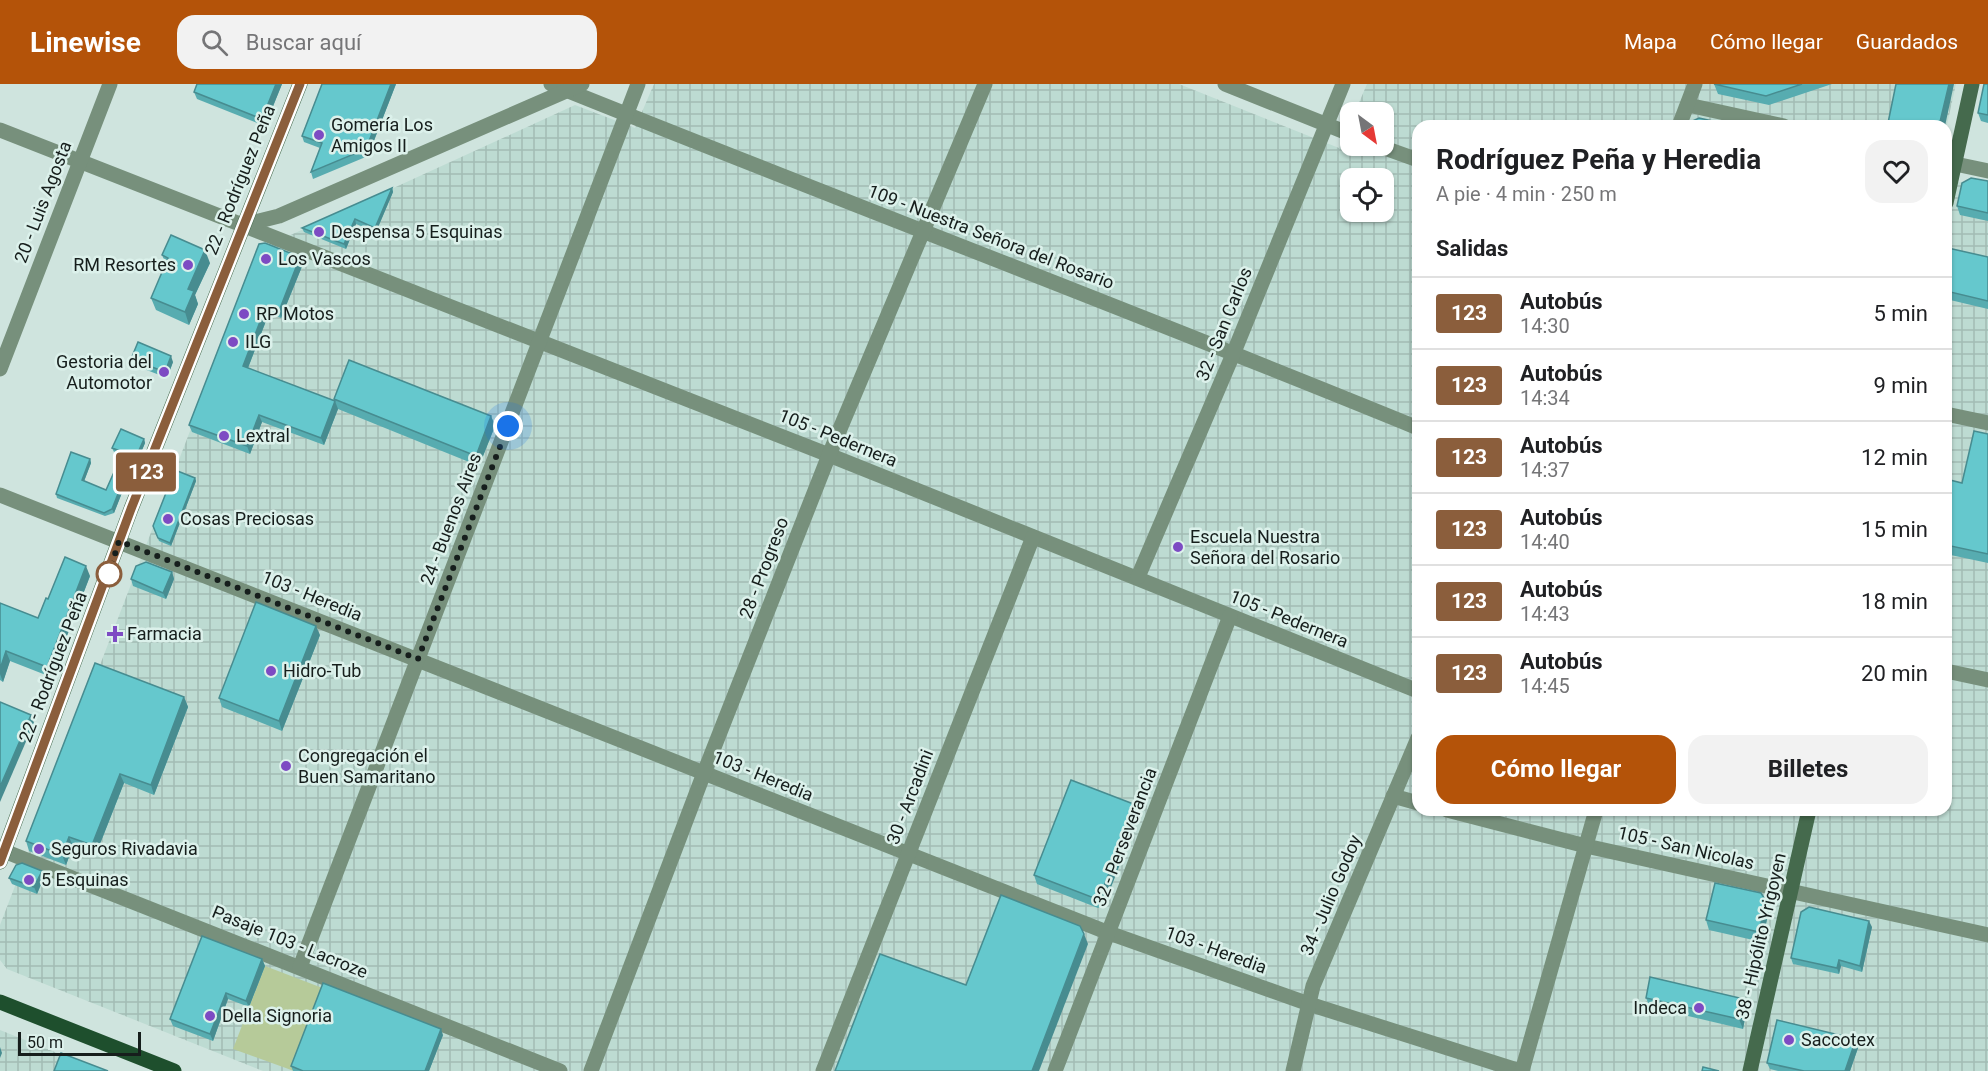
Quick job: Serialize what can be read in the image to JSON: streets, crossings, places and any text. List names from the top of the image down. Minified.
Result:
{"streets":{"street":["22 - Rodríguez Peña","20 - Luis Agosta","109 - Nuestra Señora del Rosario","32 - San Carlos","105 - Pedernera","24 - Buenos Aires","28 - Progreso","103 - Heredia","30 - Arcadini","32 - Perseverancia","105 - San Nicolas","34 - Julio Godoy","38 - Hipólito Yrigoyen","Pasaje 103 - Lacroze"]},"crossings":[["22 - Rodríguez Peña","105 - Pedernera"],["22 - Rodríguez Peña","103 - Heredia"],["22 - Rodríguez Peña","Pasaje 103 - Lacroze"],["20 - Luis Agosta","105 - Pedernera"],["109 - Nuestra Señora del Rosario","32 - San Carlos"],["109 - Nuestra Señora del Rosario","24 - Buenos Aires"],["109 - Nuestra Señora del Rosario","28 - Progreso"],["32 - San Carlos","105 - Pedernera"],["105 - Pedernera","24 - Buenos Aires"],["105 - Pedernera","28 - Progreso"],["105 - Pedernera","30 - Arcadini"],["105 - Pedernera","32 - Perseverancia"],["24 - Buenos Aires","103 - Heredia"],["24 - Buenos Aires","Pasaje 103 - Lacroze"],["28 - Progreso","103 - Heredia"],["103 - Heredia","30 - Arcadini"],["103 - Heredia","32 - Perseverancia"],["103 - Heredia","34 - Julio Godoy"],["105 - San Nicolas","38 - Hipólito Yrigoyen"]],"places":{"other":["Gomería Los Amigos II","Despensa 5 Esquinas","Los Vascos","RM Resortes","RP Motos","ILG","Gestoria del Automotor","Lextral","Cosas Preciosas","Escuela Nuestra Señora del Rosario","Hidro-Tub","Congregación el Buen Samaritano","Seguros Rivadavia","5 Esquinas","Indeca","Della Signoria","Saccotex"],"health":["Farmacia"]},"lines":["bus line 123"],"scale_bar":"50 m","north":"bottom right","page":{"header":"Linewise","search":"Buscar aquí","nav":["Mapa","Cómo llegar","Guardados"],"on_map":"123","heading":[["Rodríguez Peña y Heredia","A pie · 4 min · 250 m"],"Salidas"],"list":[{"mark":"123","name":"Autobús","note":"14:30","value":"5 min"},{"mark":"123","name":"Autobús","note":"14:34","value":"9 min"},{"mark":"123","name":"Autobús","note":"14:37","value":"12 min"},{"mark":"123","name":"Autobús","note":"14:40","value":"15 min"},{"mark":"123","name":"Autobús","note":"14:43","value":"18 min"},{"mark":"123","name":"Autobús","note":"14:45","value":"20 min"}],"buttons":["Cómo llegar","Billetes"],"scale":"50 m"}}
